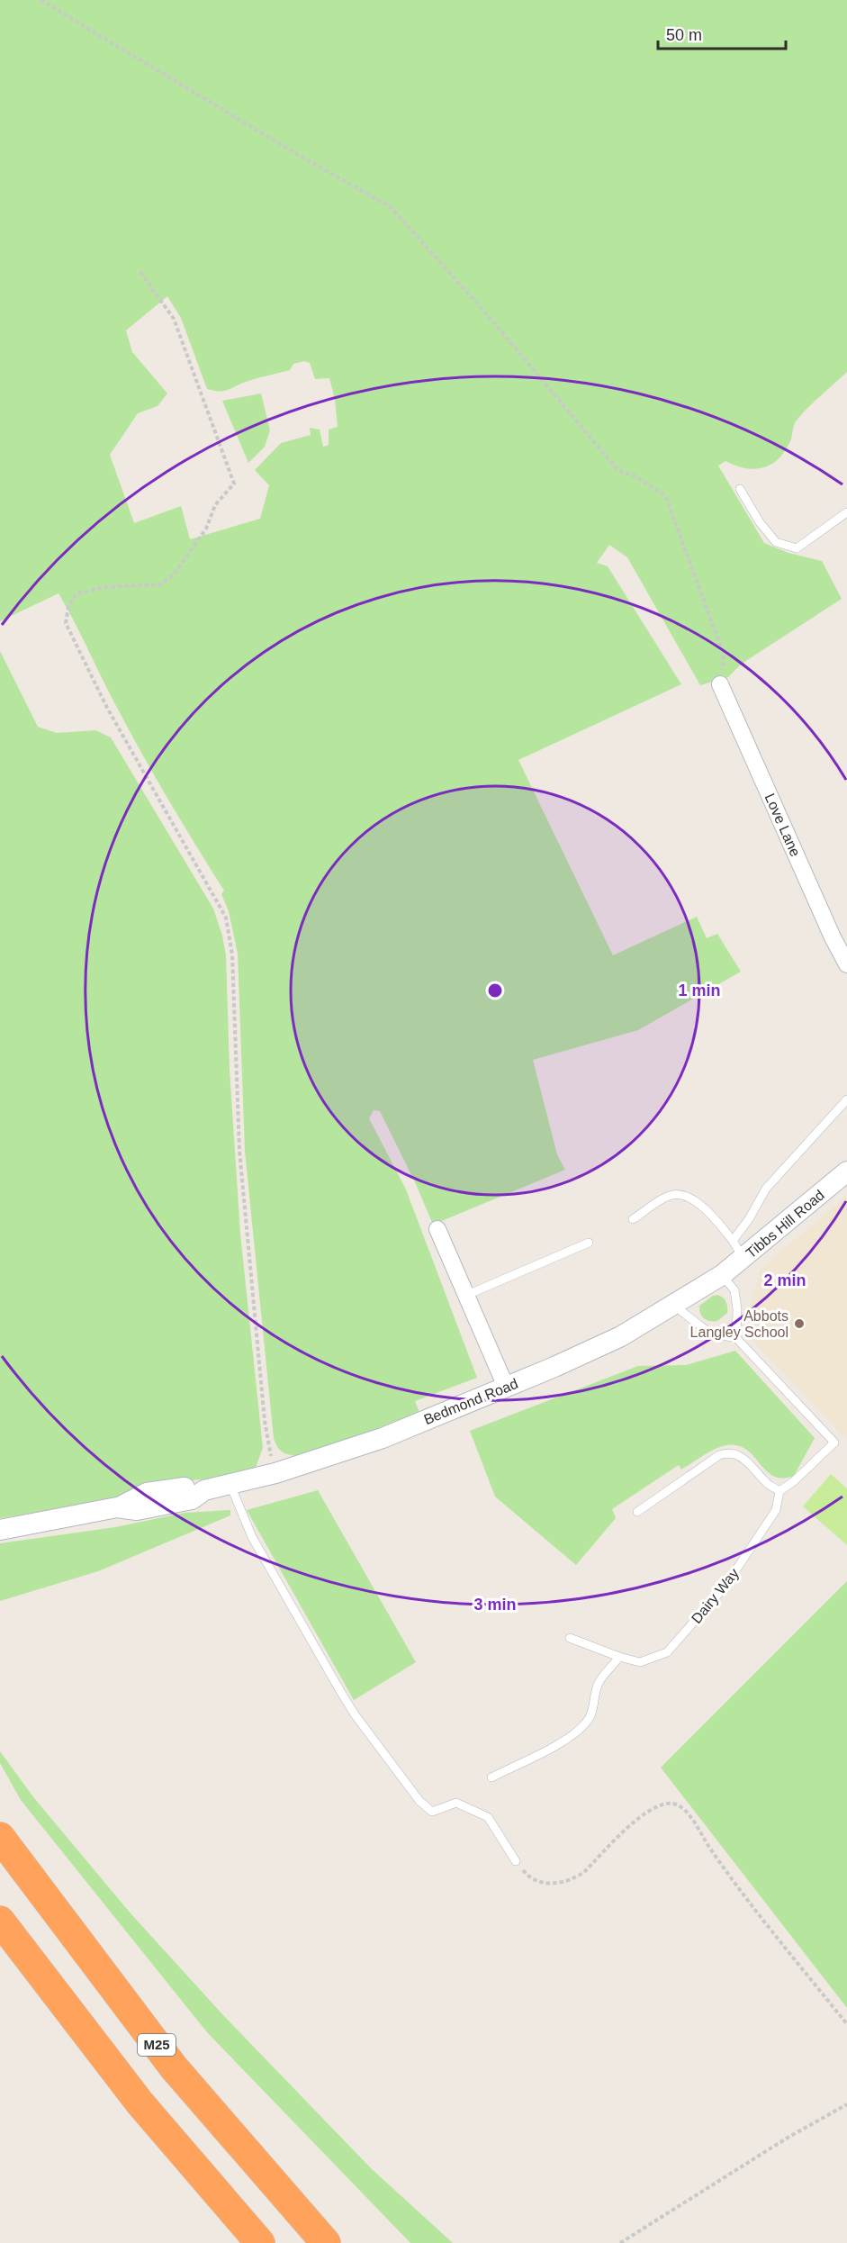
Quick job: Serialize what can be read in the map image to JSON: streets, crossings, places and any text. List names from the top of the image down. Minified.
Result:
{"streets":{"highway":["M25"],"street":["Love Lane","Tibbs Hill Road","Bedmond Road"],"lane":["Dairy Way"]},"crossings":[["Tibbs Hill Road","Bedmond Road"]],"places":["Abbots Langley School"],"scale_bar":"50 m","rings":["1 min","2 min","3 min"]}
